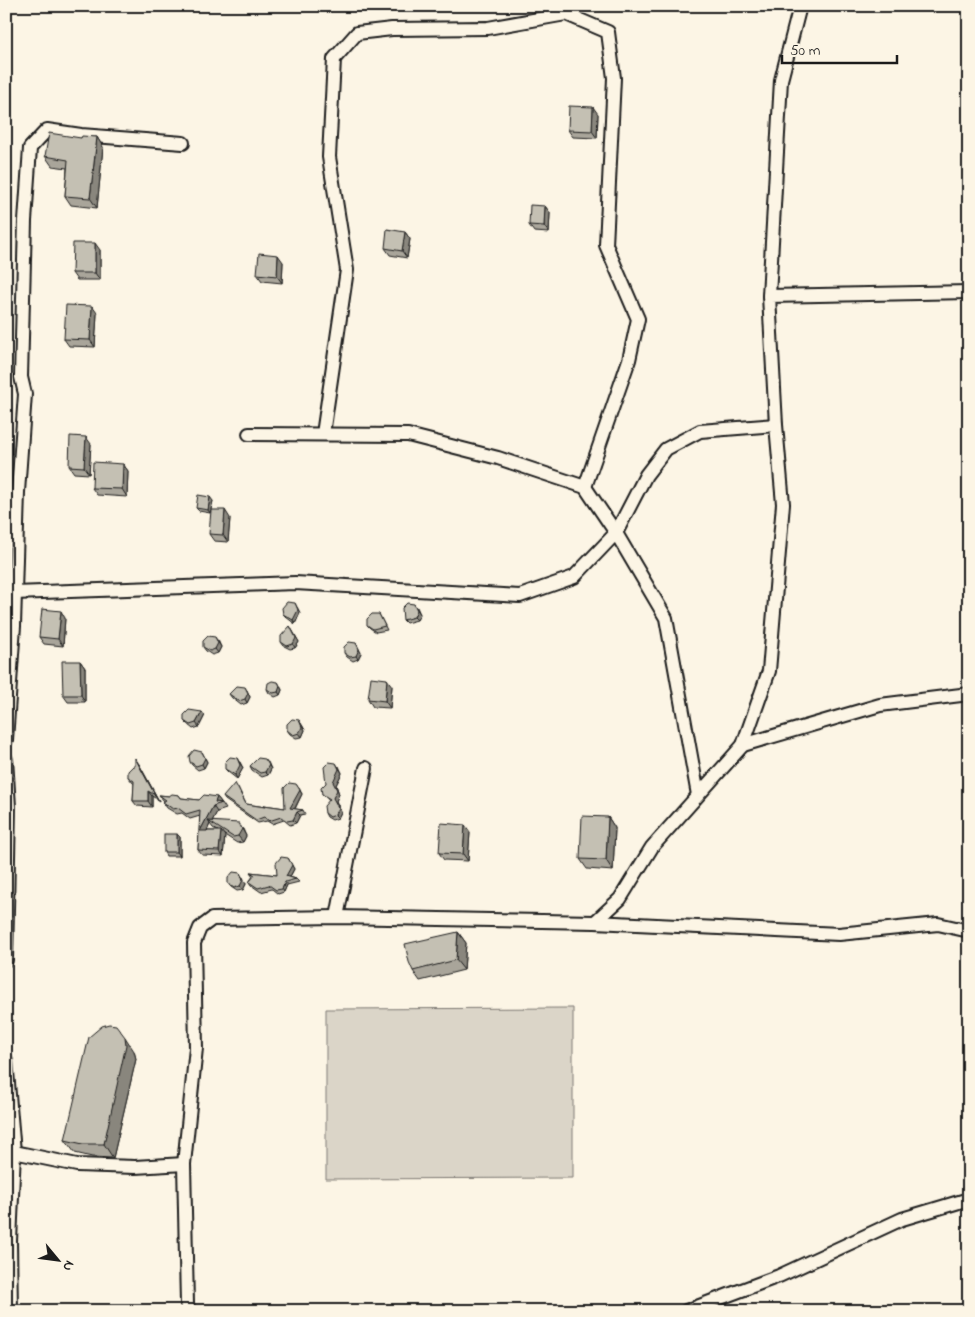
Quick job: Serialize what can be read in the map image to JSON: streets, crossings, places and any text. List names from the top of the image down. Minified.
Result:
{"scale_bar":"50 m","north":"bottom right"}
